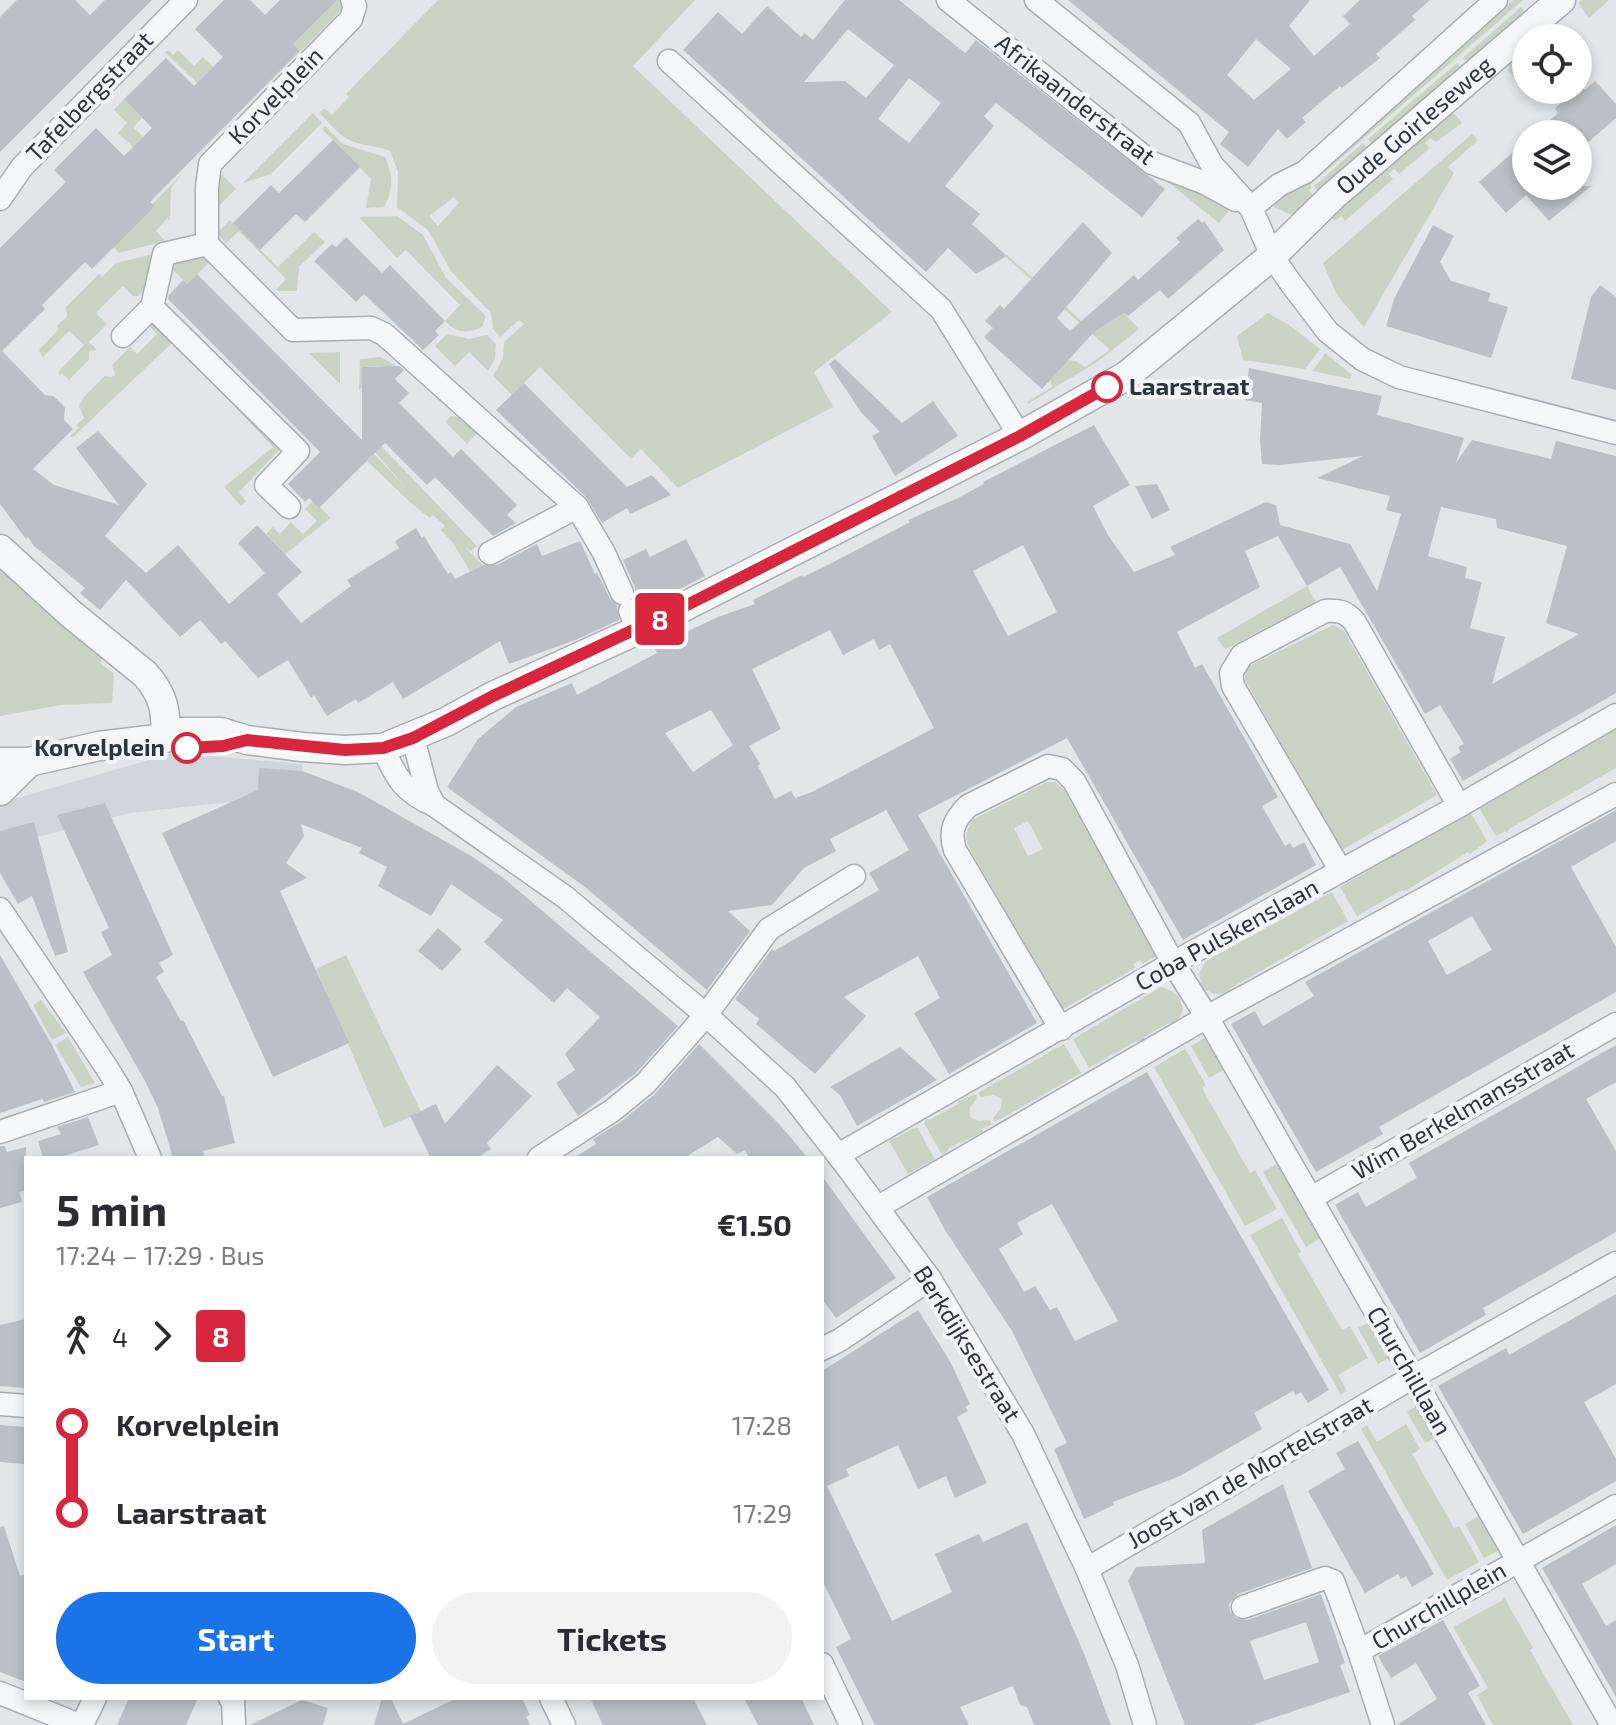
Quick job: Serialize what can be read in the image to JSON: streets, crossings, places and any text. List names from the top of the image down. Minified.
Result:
{"streets":{"street":["Korvelplein","Tafelbergstraat","Afrikaanderstraat","Oude Goirleseweg","Coba Pulskenslaan","Wim Berkelmansstraat","Berkdijksestraat","Churchilllaan","Joost van de Mortelstraat","Churchillplein"]},"crossings":[["Afrikaanderstraat","Oude Goirleseweg"],["Coba Pulskenslaan","Berkdijksestraat"],["Coba Pulskenslaan","Churchilllaan"],["Wim Berkelmansstraat","Churchilllaan"],["Berkdijksestraat","Joost van de Mortelstraat"],["Churchilllaan","Joost van de Mortelstraat"],["Churchilllaan","Churchillplein"]],"places":["Laarstraat","Korvelplein"],"lines":["bus line 8"],"page":{"on_map":"8","heading":["5 min","17:24 – 17:29 · Bus","€1.50"],"legs":["4","8"],"list":[{"name":"Korvelplein","value":"17:28"},{"name":"Laarstraat","value":"17:29"}],"buttons":["Start","Tickets"]}}
